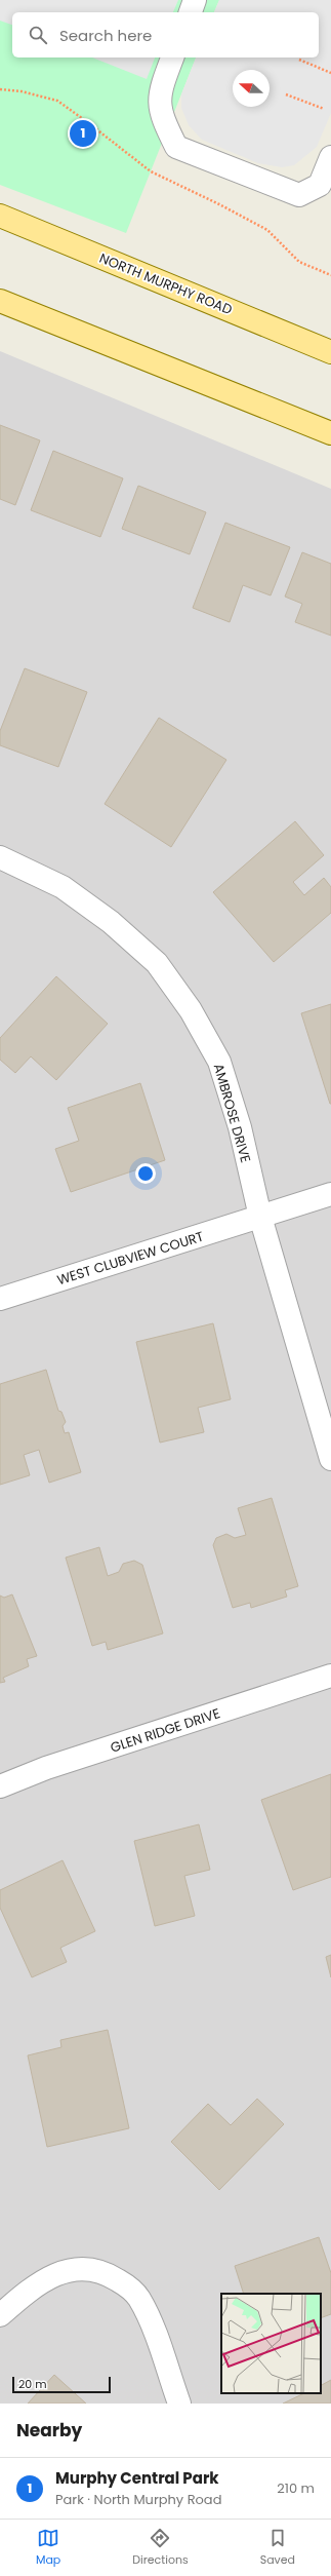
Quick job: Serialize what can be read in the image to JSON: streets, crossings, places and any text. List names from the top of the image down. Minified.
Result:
{"streets":{"main road":["NORTH MURPHY ROAD"],"street":["AMBROSE DRIVE","WEST CLUBVIEW COURT","GLEN RIDGE DRIVE"]},"crossings":[["AMBROSE DRIVE","WEST CLUBVIEW COURT"]],"scale_bar":"20 m","north":"left","page":{"search":"Search here","pins":"1","scale":"20 m","heading":"Nearby","list":[{"mark":"1","name":"Murphy Central Park","note":"Park · North Murphy Road","value":"210 m"}],"nav":["Map","Directions","Saved"]}}
